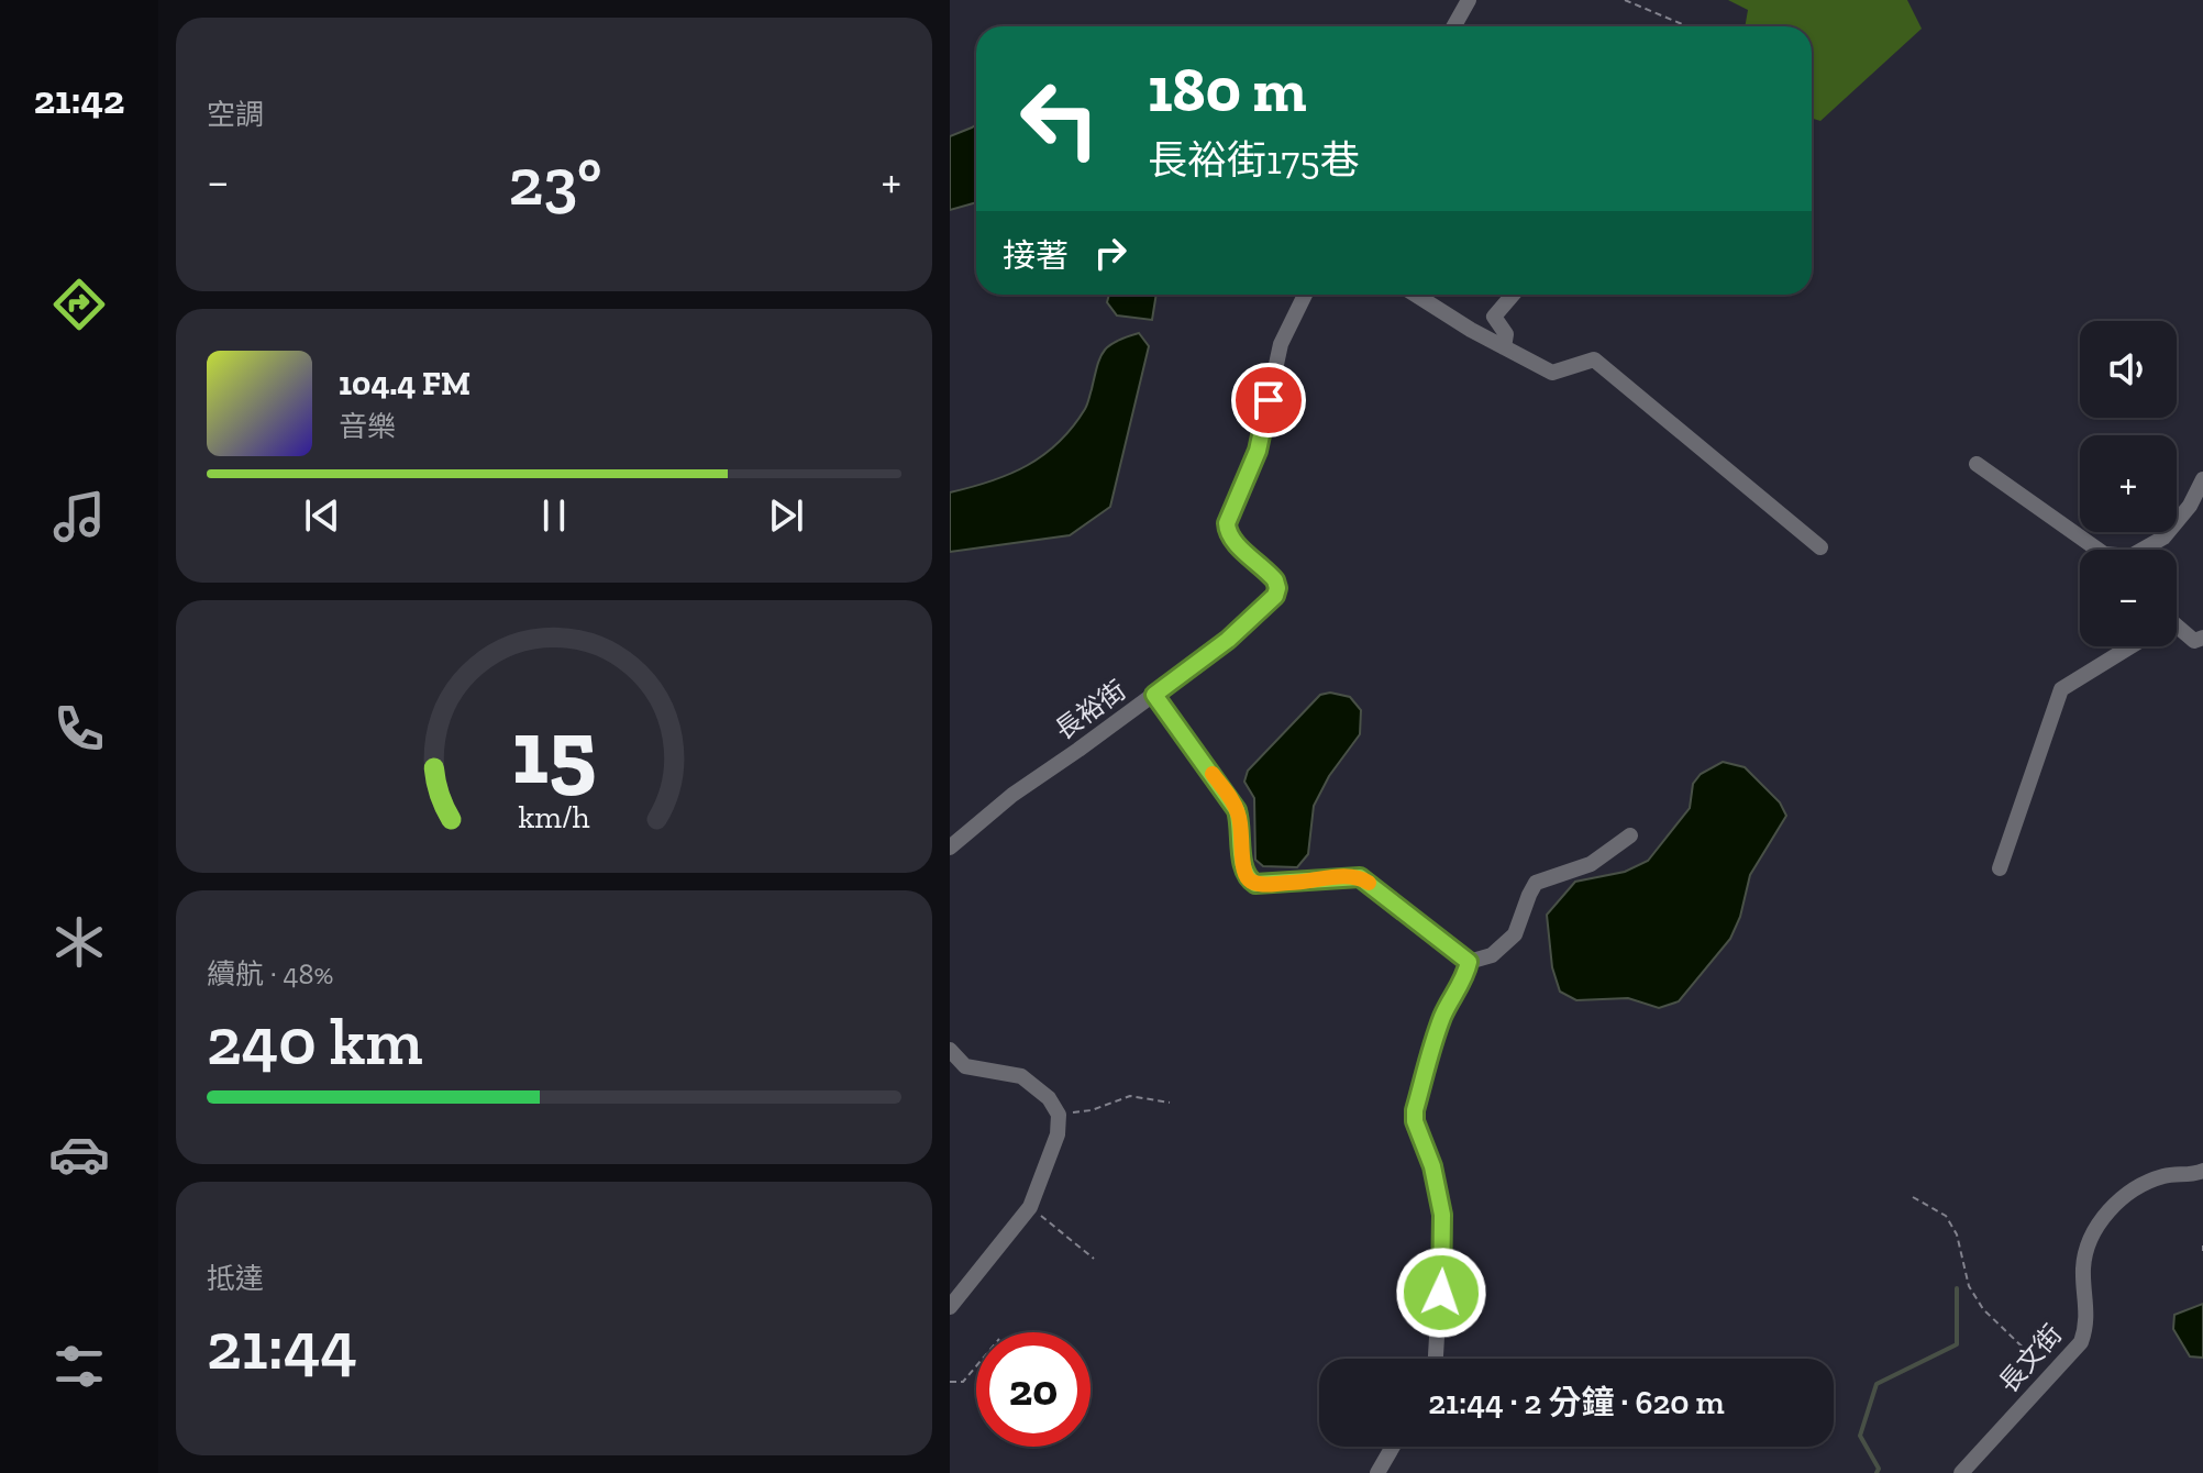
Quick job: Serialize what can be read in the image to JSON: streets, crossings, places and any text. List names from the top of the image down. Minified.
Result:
{"streets":{"street":["長裕街","長文街"]},"page":{"tabs":"21:42","tile":["空調",["續航 · 48%","240 km"],["抵達","21:44"]],"turn":["180 m","長裕街175巷"],"heat":["−","23°","+"],"then":"接著","map_buttons":["+","−"],"song":["104.4 FM","音樂"],"limit":"20","trip":"21:44 · 2 分鐘 · 620 m","gauge":["15","km/h"]}}
